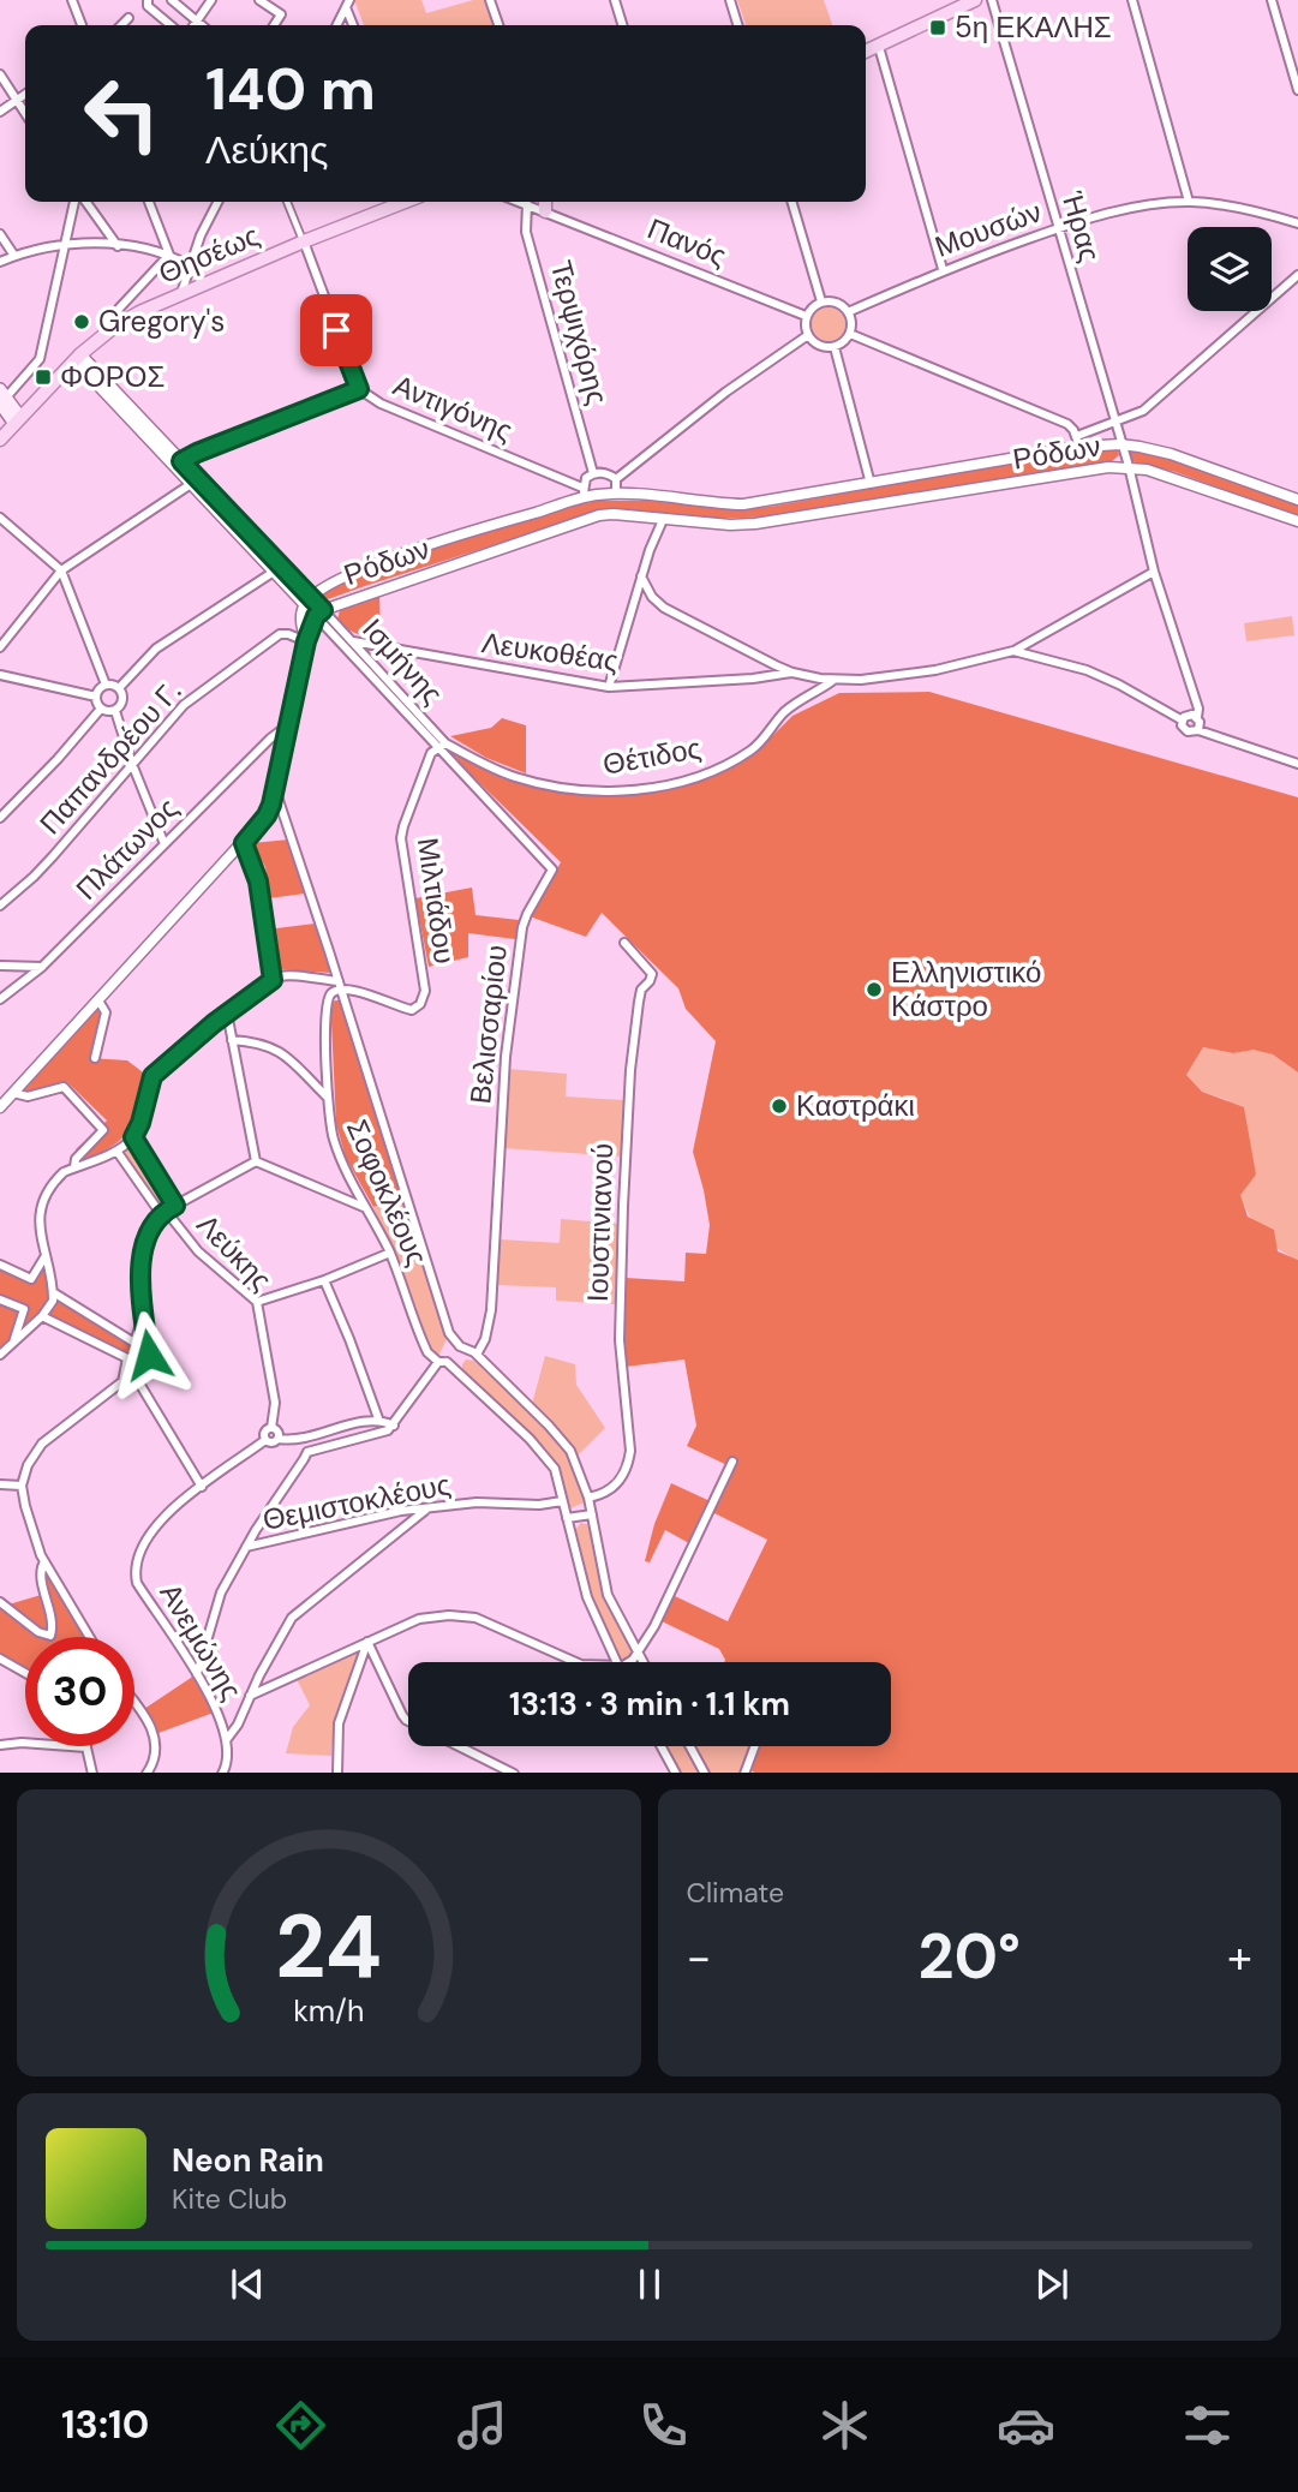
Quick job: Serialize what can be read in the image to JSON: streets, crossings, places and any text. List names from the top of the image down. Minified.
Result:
{"streets":{"main road":["Θησέως"],"street":["Ήρας","Μουσών","Πανός","Τερψιχόρης","Αντιγόνης","Ρόδων","Λευκοθέας","Ισμήνης","Θέτιδος","Παπανδρέου Γ.","Πλάτωνος","Μιλτιάδου","Βελισσαρίου","Σοφοκλέους","Ιουστινιανού","Λεύκης","Θεμιστοκλέους","Ανεμώνης"]},"crossings":[["Ήρας","Μουσών"],["Ήρας","Ρόδων"],["Μουσών","Πανός"],["Πανός","Τερψιχόρης"],["Θησέως","Αντιγόνης"],["Θησέως","Ισμήνης"],["Αντιγόνης","Ρόδων"],["Ρόδων","Ισμήνης"],["Ρόδων","Παπανδρέου Γ."],["Λευκοθέας","Ισμήνης"],["Ισμήνης","Θέτιδος"],["Ισμήνης","Μιλτιάδου"],["Ισμήνης","Βελισσαρίου"],["Θέτιδος","Μιλτιάδου"],["Θέτιδος","Βελισσαρίου"],["Μιλτιάδου","Βελισσαρίου"],["Μιλτιάδου","Σοφοκλέους"],["Σοφοκλέους","Θεμιστοκλέους"],["Λεύκης","Ανεμώνης"],["Θεμιστοκλέους","Ανεμώνης"]],"places":{"transit":["5η ΕΚΑΛΗΣ","ΦΟΡΟΣ"],"other":["Gregory's","Ελληνιστικό Κάστρο","Καστράκι"]},"page":{"turn":["140 m","Λεύκης"],"limit":"30","trip":"13:13 · 3 min · 1.1 km","tile":"Climate","heat":["−","20°","+"],"song":["Neon Rain","Kite Club"],"tabs":"13:10","gauge":["24","km/h"]}}
